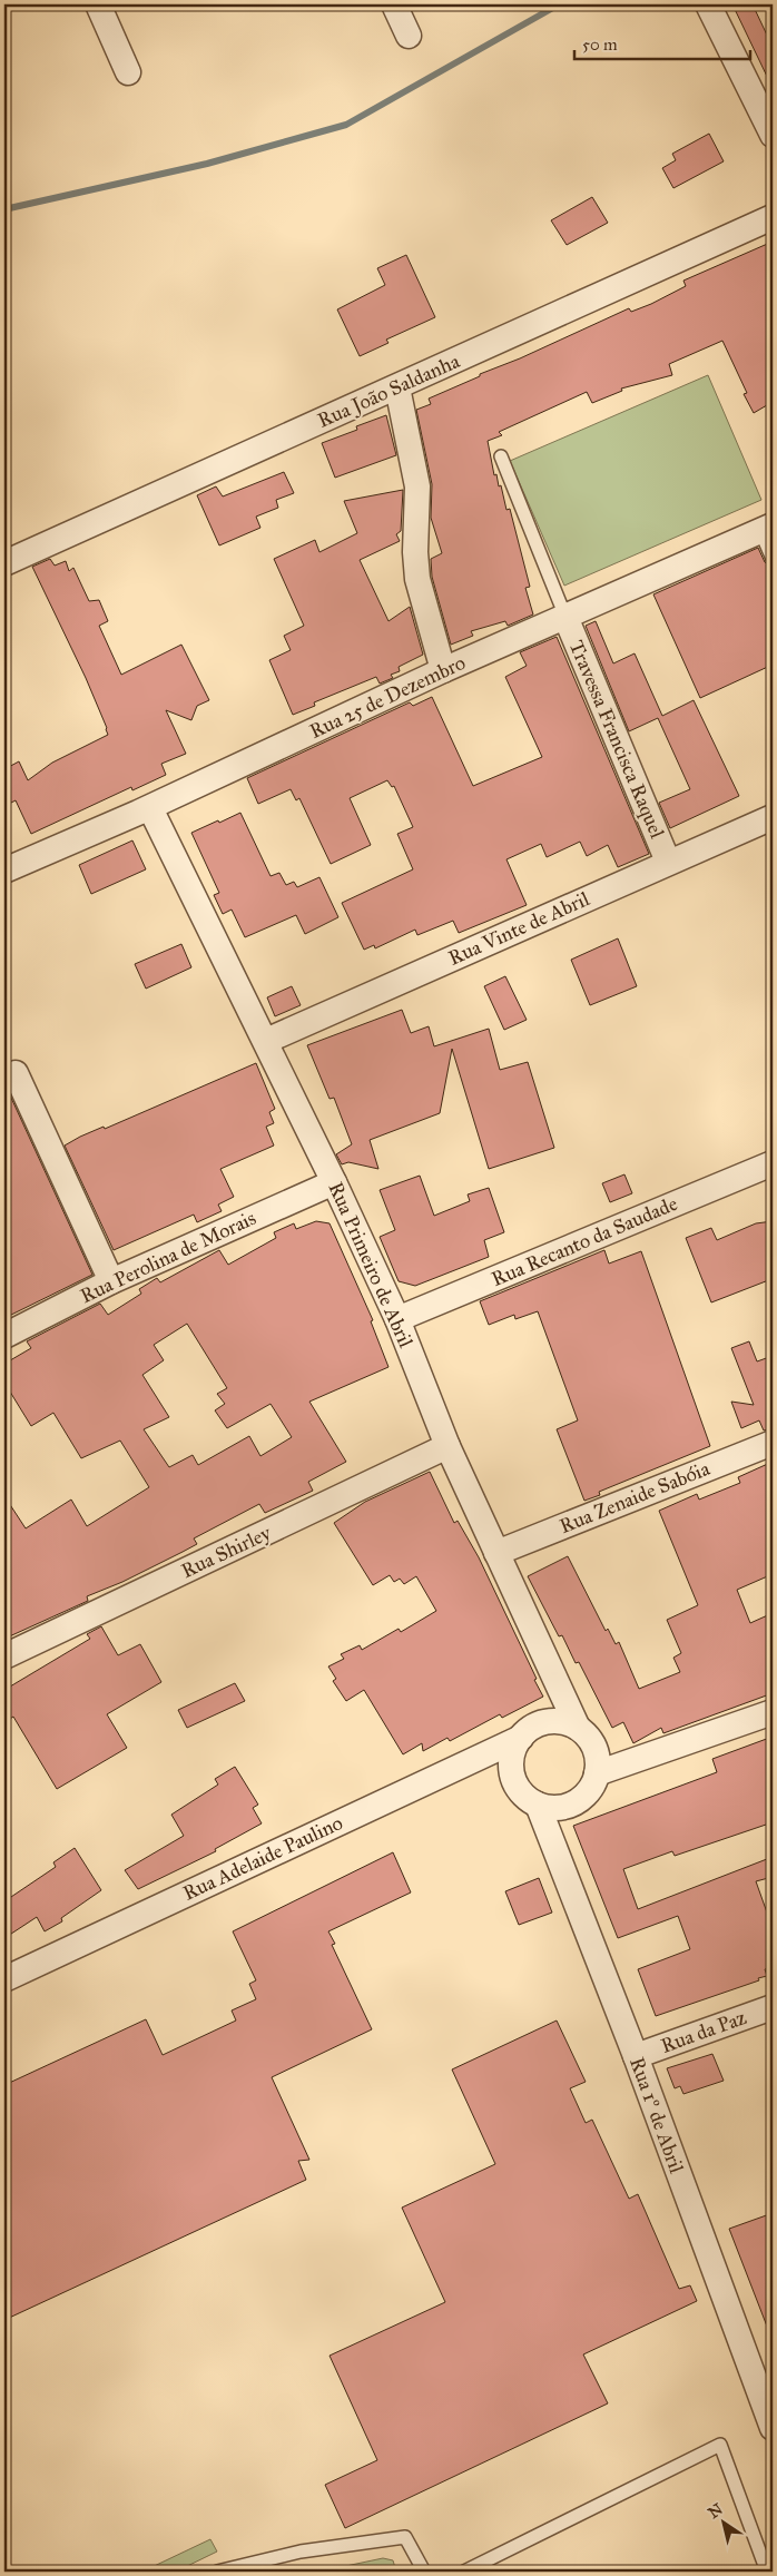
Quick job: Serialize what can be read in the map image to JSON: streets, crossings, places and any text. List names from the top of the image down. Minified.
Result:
{"streets":{"street":["Rua João Saldanha","Rua 25 de Dezembro","Travessa Francisca Raquel","Rua Vinte de Abril","Rua Recanto da Saudade","Rua Perolina de Morais","Rua Primeiro de Abril","Rua Zenaide Sabóia","Rua Shirley","Rua Adelaide Paulino","Rua da Paz","Rua 1º de Abril"]},"crossings":[["Rua 25 de Dezembro","Travessa Francisca Raquel"],["Rua 25 de Dezembro","Rua Primeiro de Abril"],["Travessa Francisca Raquel","Rua Vinte de Abril"],["Rua Vinte de Abril","Rua Primeiro de Abril"],["Rua Recanto da Saudade","Rua Primeiro de Abril"],["Rua Perolina de Morais","Rua Primeiro de Abril"],["Rua Primeiro de Abril","Rua Zenaide Sabóia"],["Rua Primeiro de Abril","Rua Shirley"],["Rua Primeiro de Abril","Rua Adelaide Paulino"],["Rua Primeiro de Abril","Rua 1º de Abril"],["Rua Adelaide Paulino","Rua 1º de Abril"],["Rua da Paz","Rua 1º de Abril"]],"scale_bar":"50 m","north":"top left"}
